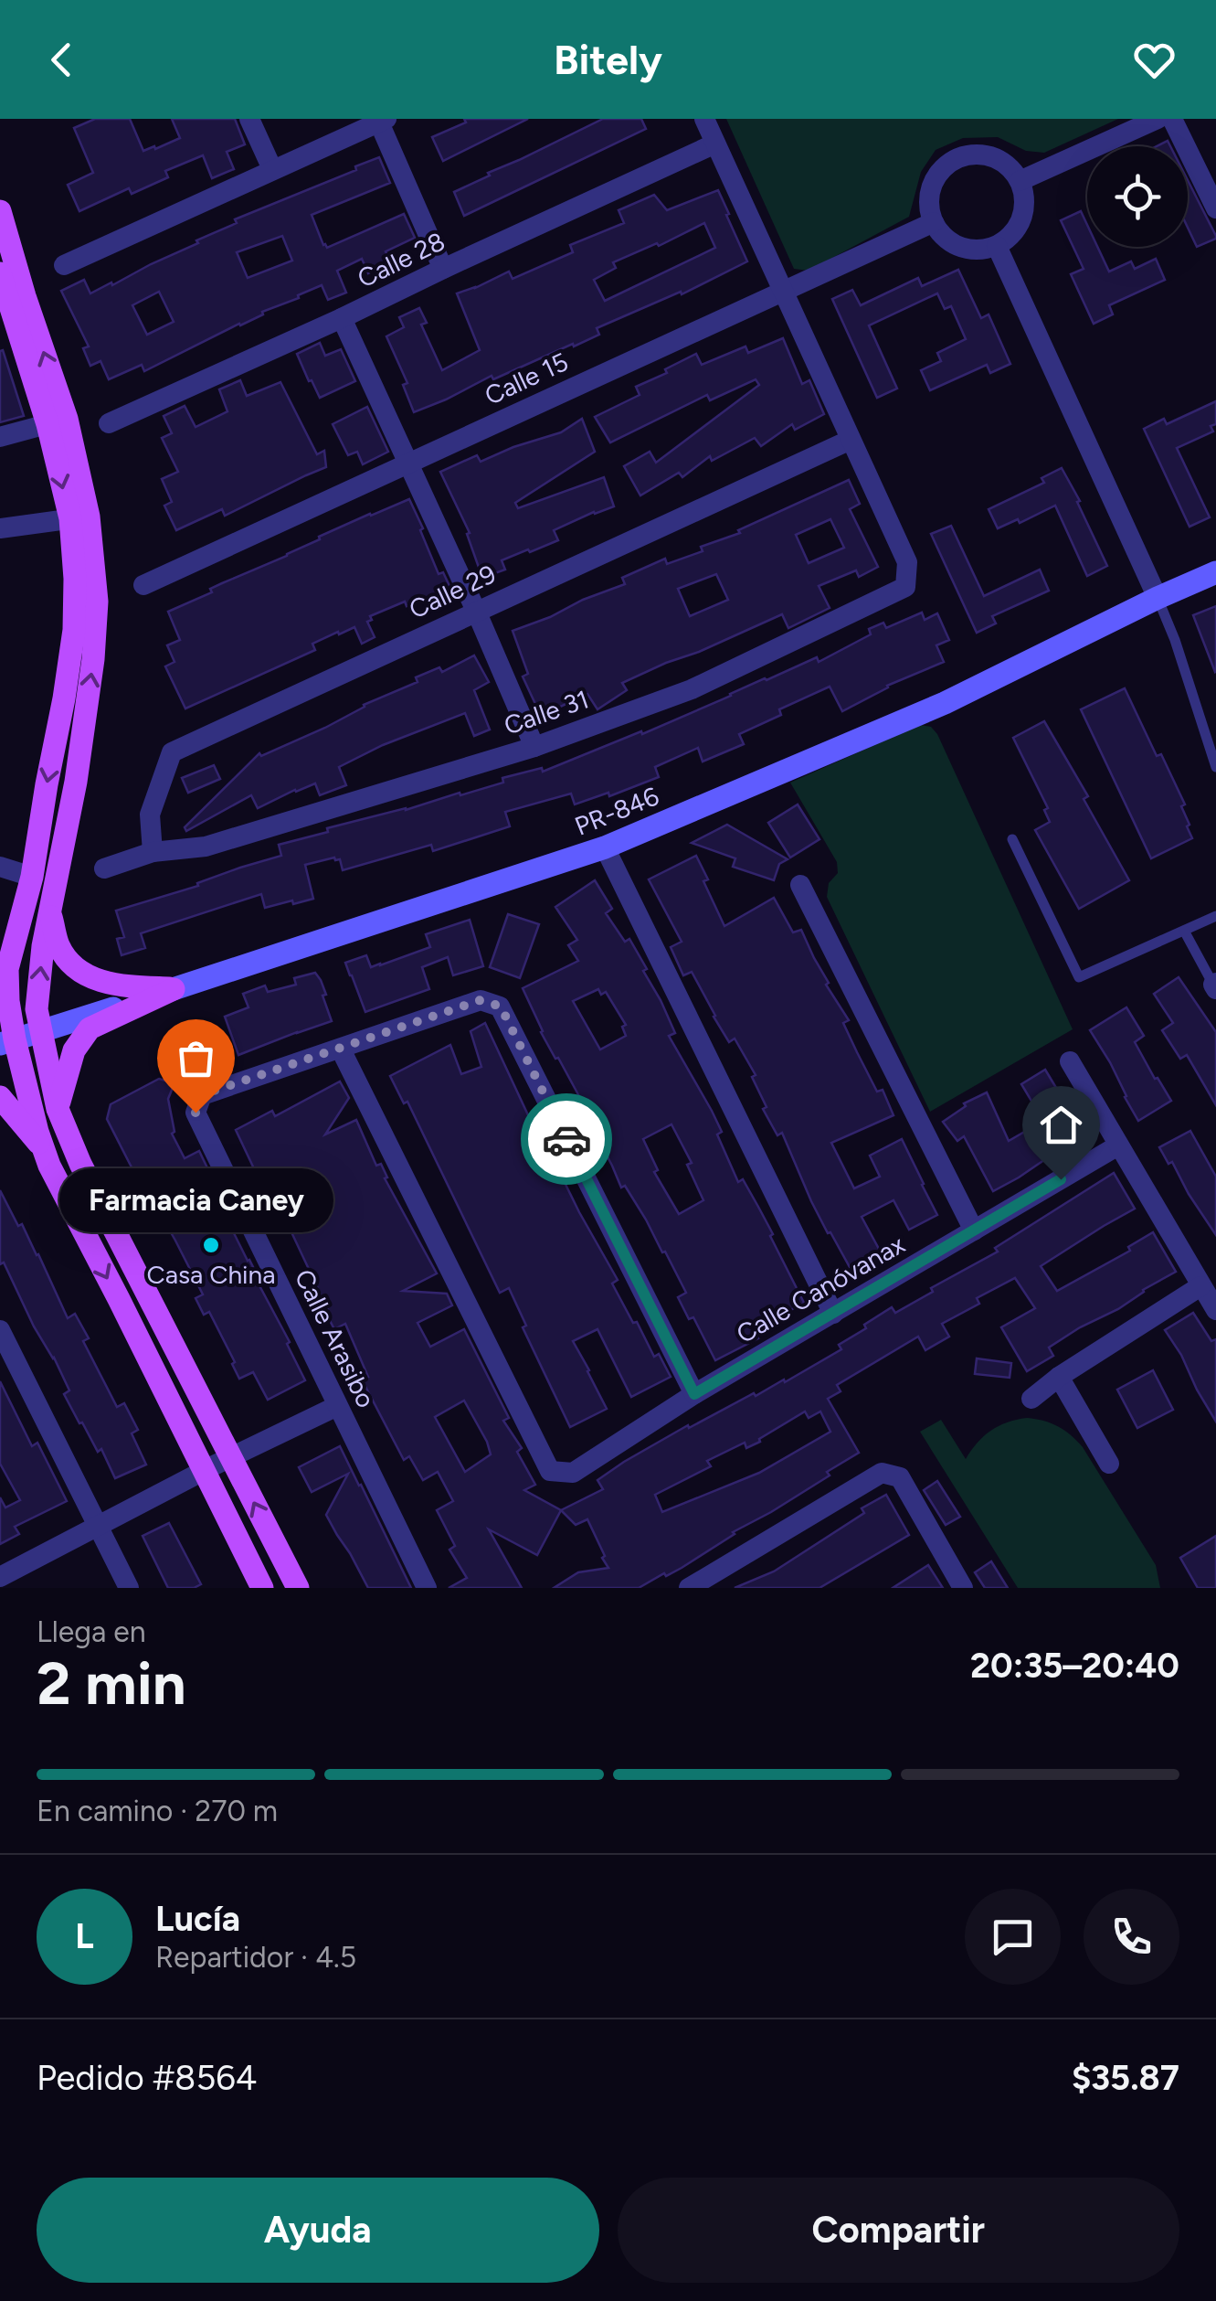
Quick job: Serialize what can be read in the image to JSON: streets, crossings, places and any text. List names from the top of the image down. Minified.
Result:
{"streets":{"street":["Calle 28","Calle 15","Calle 29","Calle 31","PR-846","Calle Canóvanax","Calle Arasibo"]},"crossings":[["Calle 29","Calle 31"],["Calle Canóvanax","Calle Arasibo"]],"places":["Farmacia Caney","Casa China"],"page":{"header":"Bitely","bubble":"Farmacia Caney","heading":["2 min","Llega en","20:35–20:40"],"panel":["Lucía","Repartidor · 4.5","Pedido #8564","$35.87"],"bar":"En camino · 270 m","round":"L","buttons":["Ayuda","Compartir"]}}
